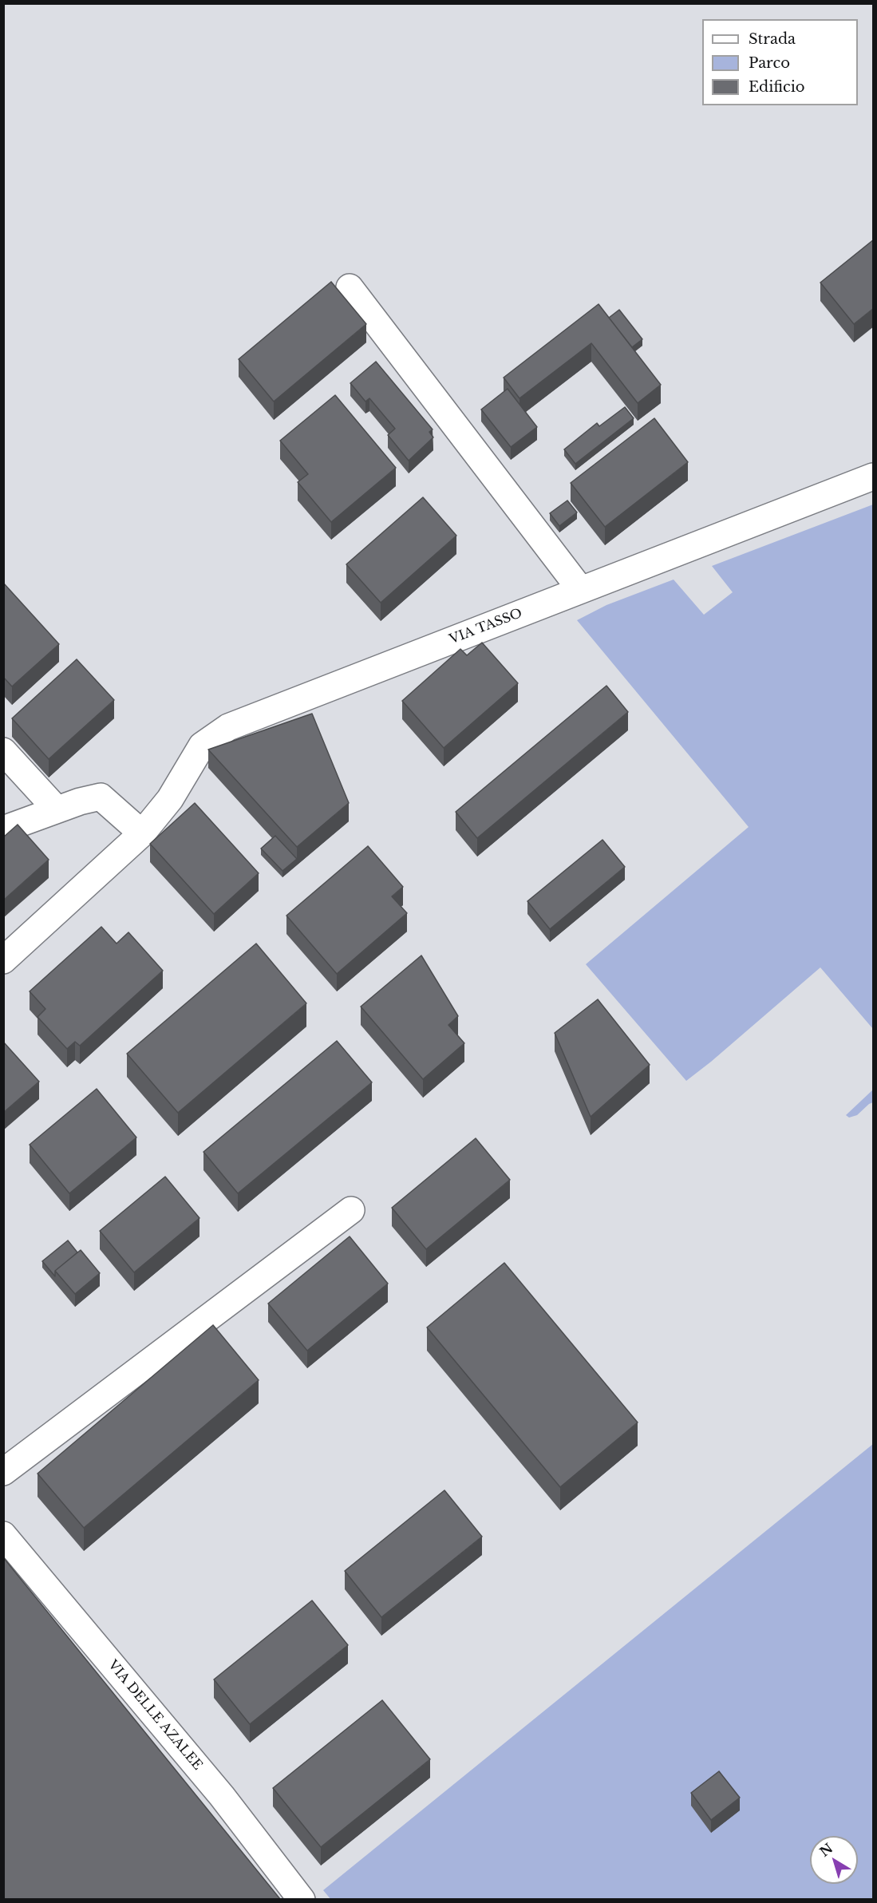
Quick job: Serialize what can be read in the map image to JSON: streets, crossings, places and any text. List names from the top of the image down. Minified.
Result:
{"streets":{"street":["VIA TASSO","VIA DELLE AZALEE"]},"legend":["Strada","Parco","Edificio"],"north":"top left"}
